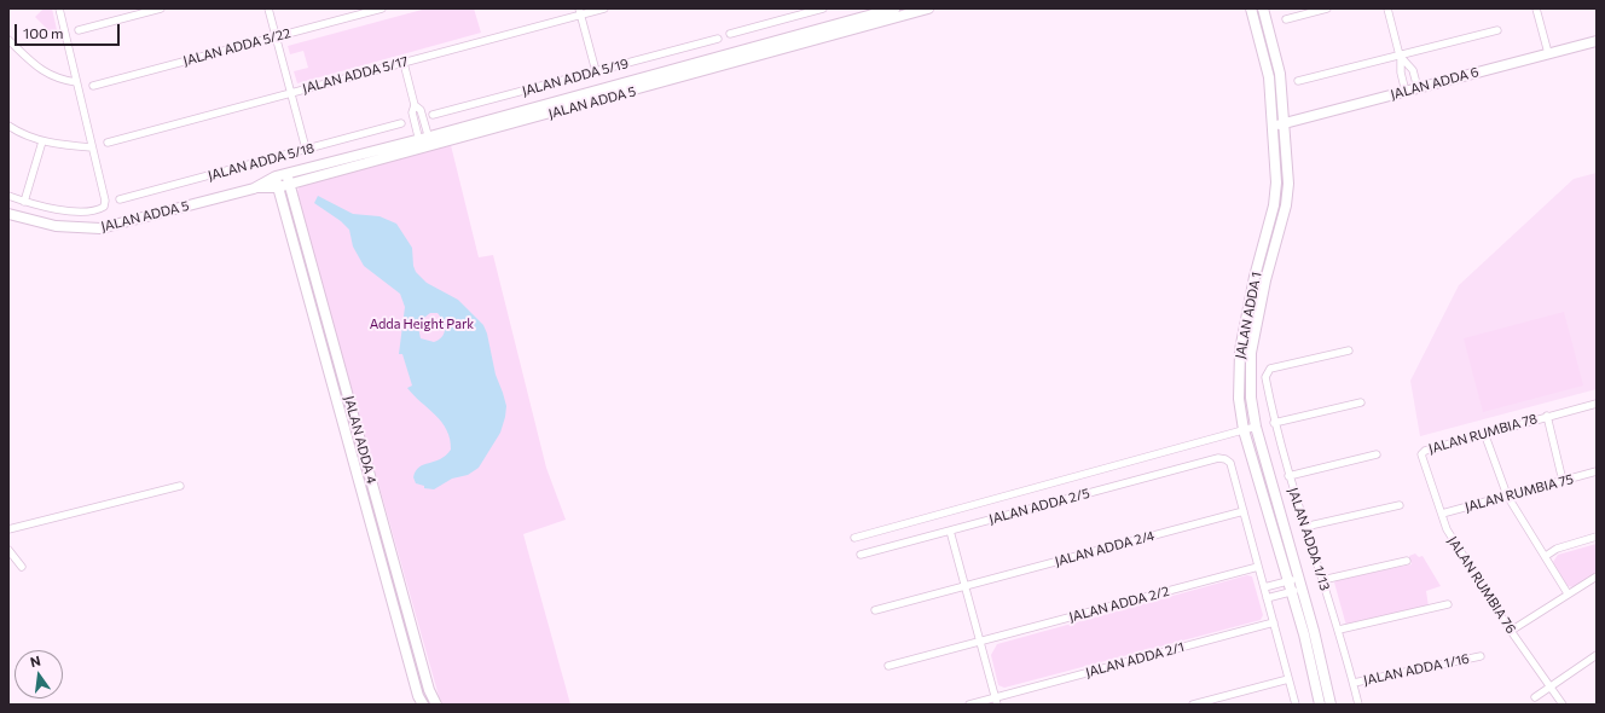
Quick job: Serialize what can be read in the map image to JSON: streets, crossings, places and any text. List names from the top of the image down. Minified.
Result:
{"streets":{"street":["JALAN ADDA 5/22","JALAN ADDA 5/17","JALAN ADDA 5/19","JALAN ADDA 6","JALAN ADDA 5","JALAN ADDA 5/18","JALAN ADDA 1","JALAN RUMBIA 78","JALAN ADDA 4","JALAN RUMBIA 75","JALAN ADDA 2/5","JALAN ADDA 1/13","JALAN ADDA 2/4","JALAN RUMBIA 76","JALAN ADDA 2/2","JALAN ADDA 2/1","JALAN ADDA 1/16"]},"crossings":[["JALAN ADDA 6","JALAN ADDA 1"],["JALAN ADDA 5","JALAN ADDA 4"],["JALAN RUMBIA 78","JALAN RUMBIA 75"],["JALAN RUMBIA 78","JALAN RUMBIA 76"],["JALAN RUMBIA 75","JALAN RUMBIA 76"],["JALAN ADDA 2/5","JALAN ADDA 2/4"],["JALAN ADDA 1/13","JALAN ADDA 1/16"]],"parks":["Adda Height Park"],"scale_bar":"100 m","north":"top"}
